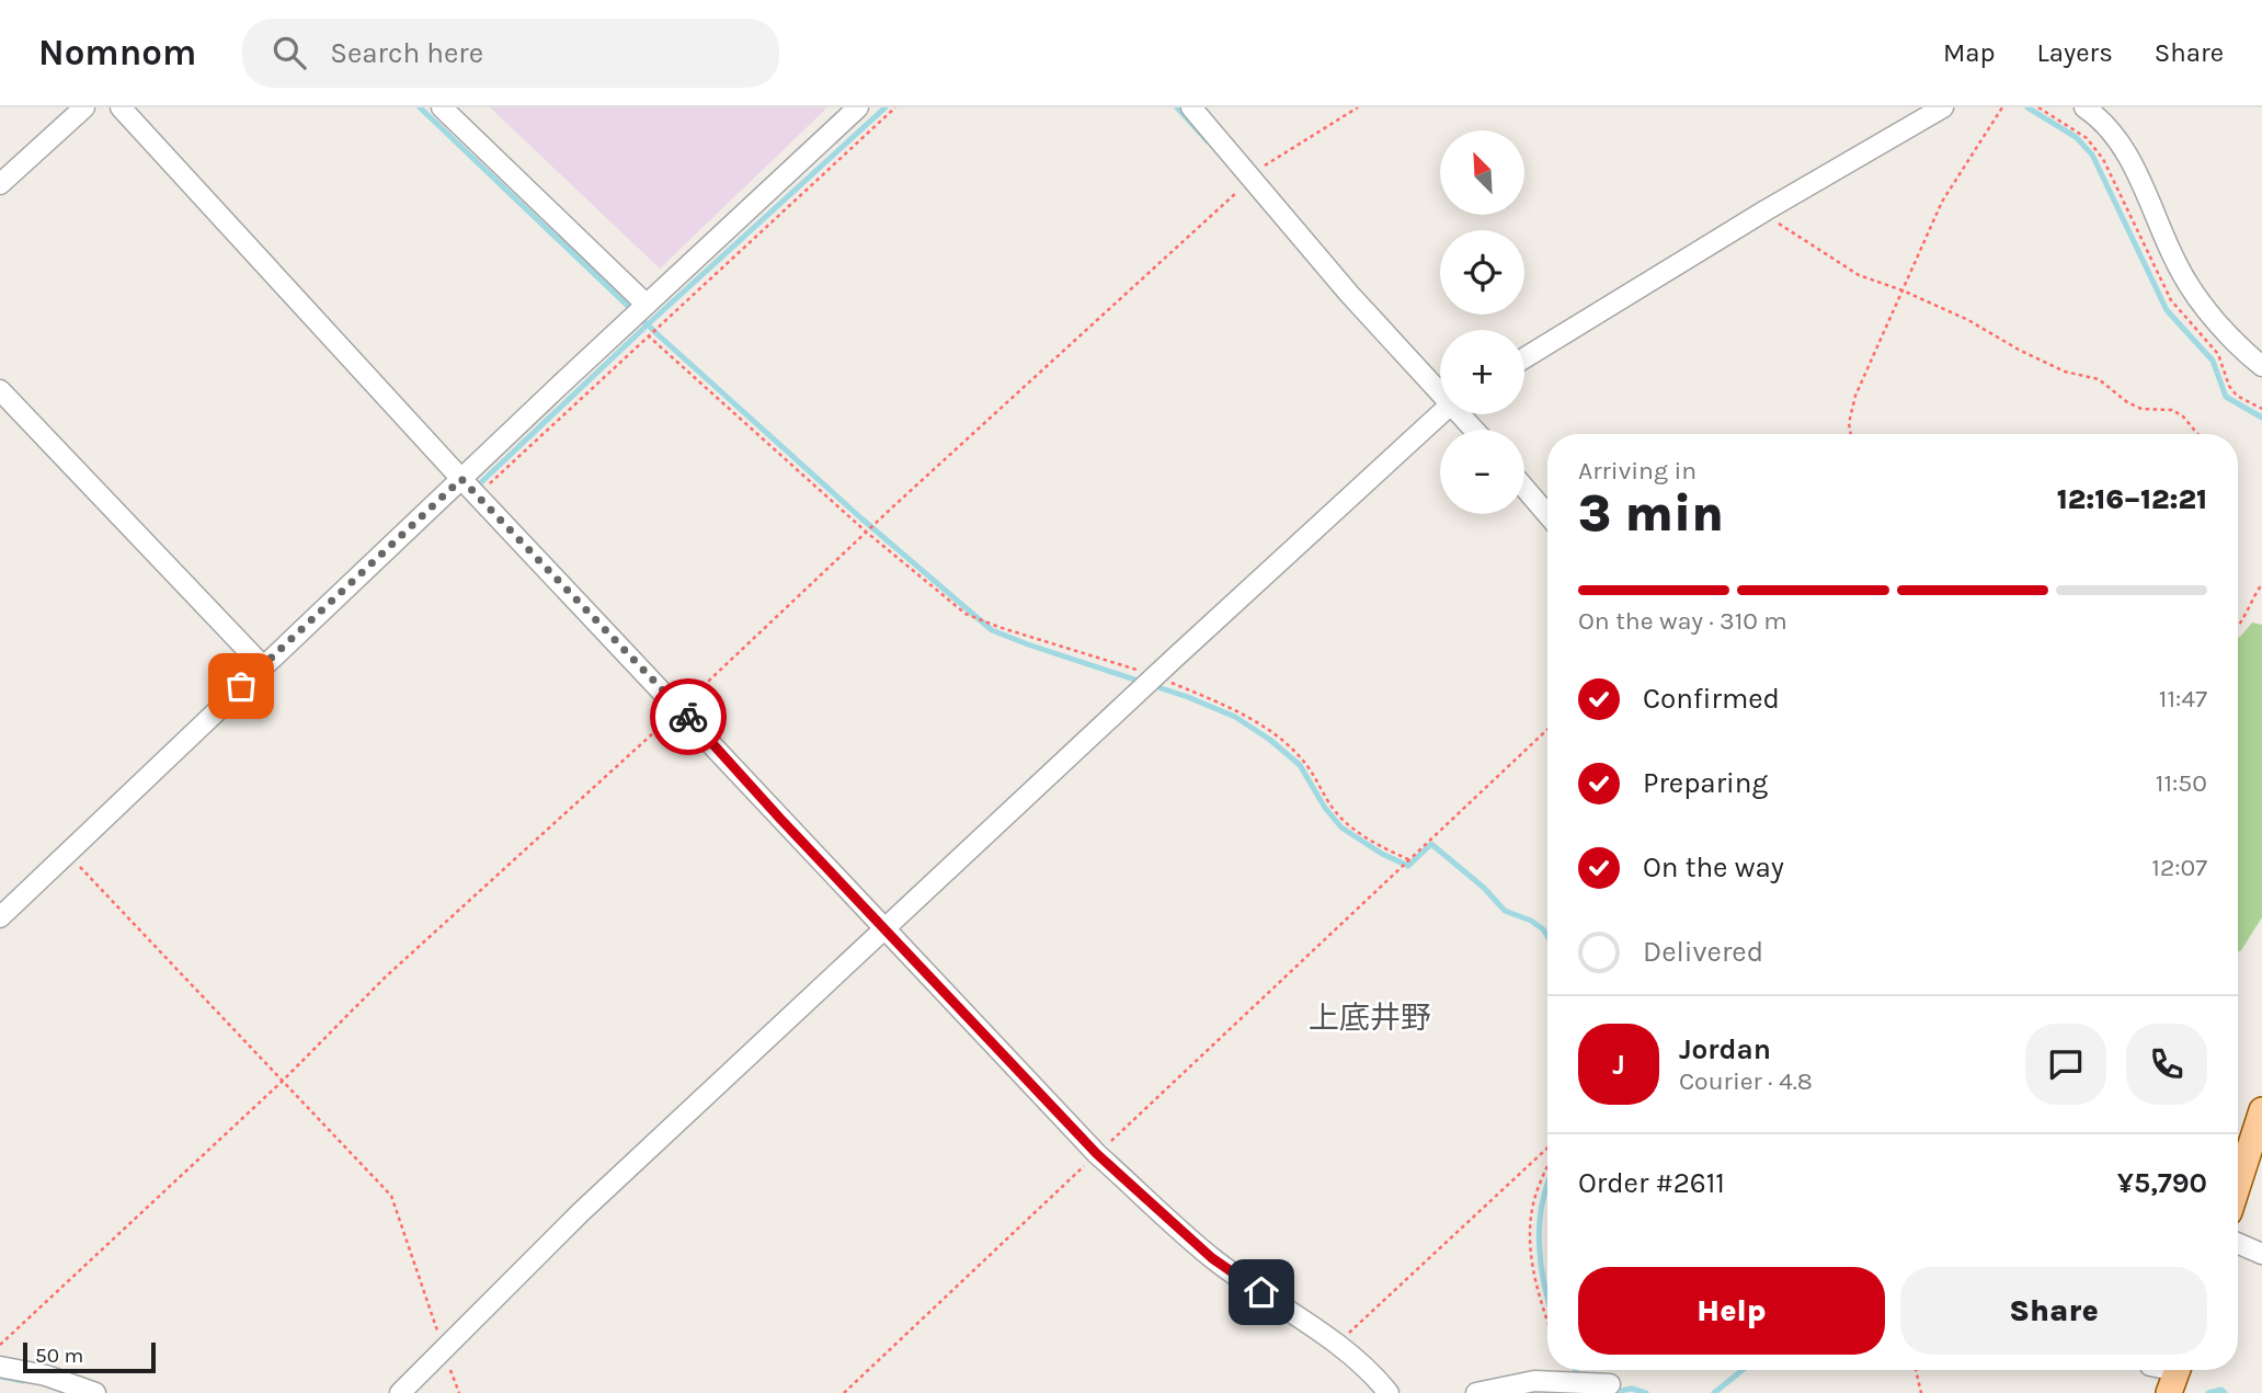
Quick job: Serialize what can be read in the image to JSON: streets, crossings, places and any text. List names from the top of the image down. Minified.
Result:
{"districts":["上底井野"],"scale_bar":"50 m","north":"top left","page":{"header":"Nomnom","search":"Search here","nav":["Map","Layers","Share"],"map_buttons":["+","−"],"heading":["3 min","Arriving in","12:16–12:21"],"panel":["Jordan","Courier · 4.8","Order #2611","¥5,790"],"bar":"On the way · 310 m","list":[["Confirmed","11:47"],["Preparing","11:50"],["On the way","12:07"],"Delivered"],"round":"J","buttons":["Help","Share"],"scale":"50 m"}}
